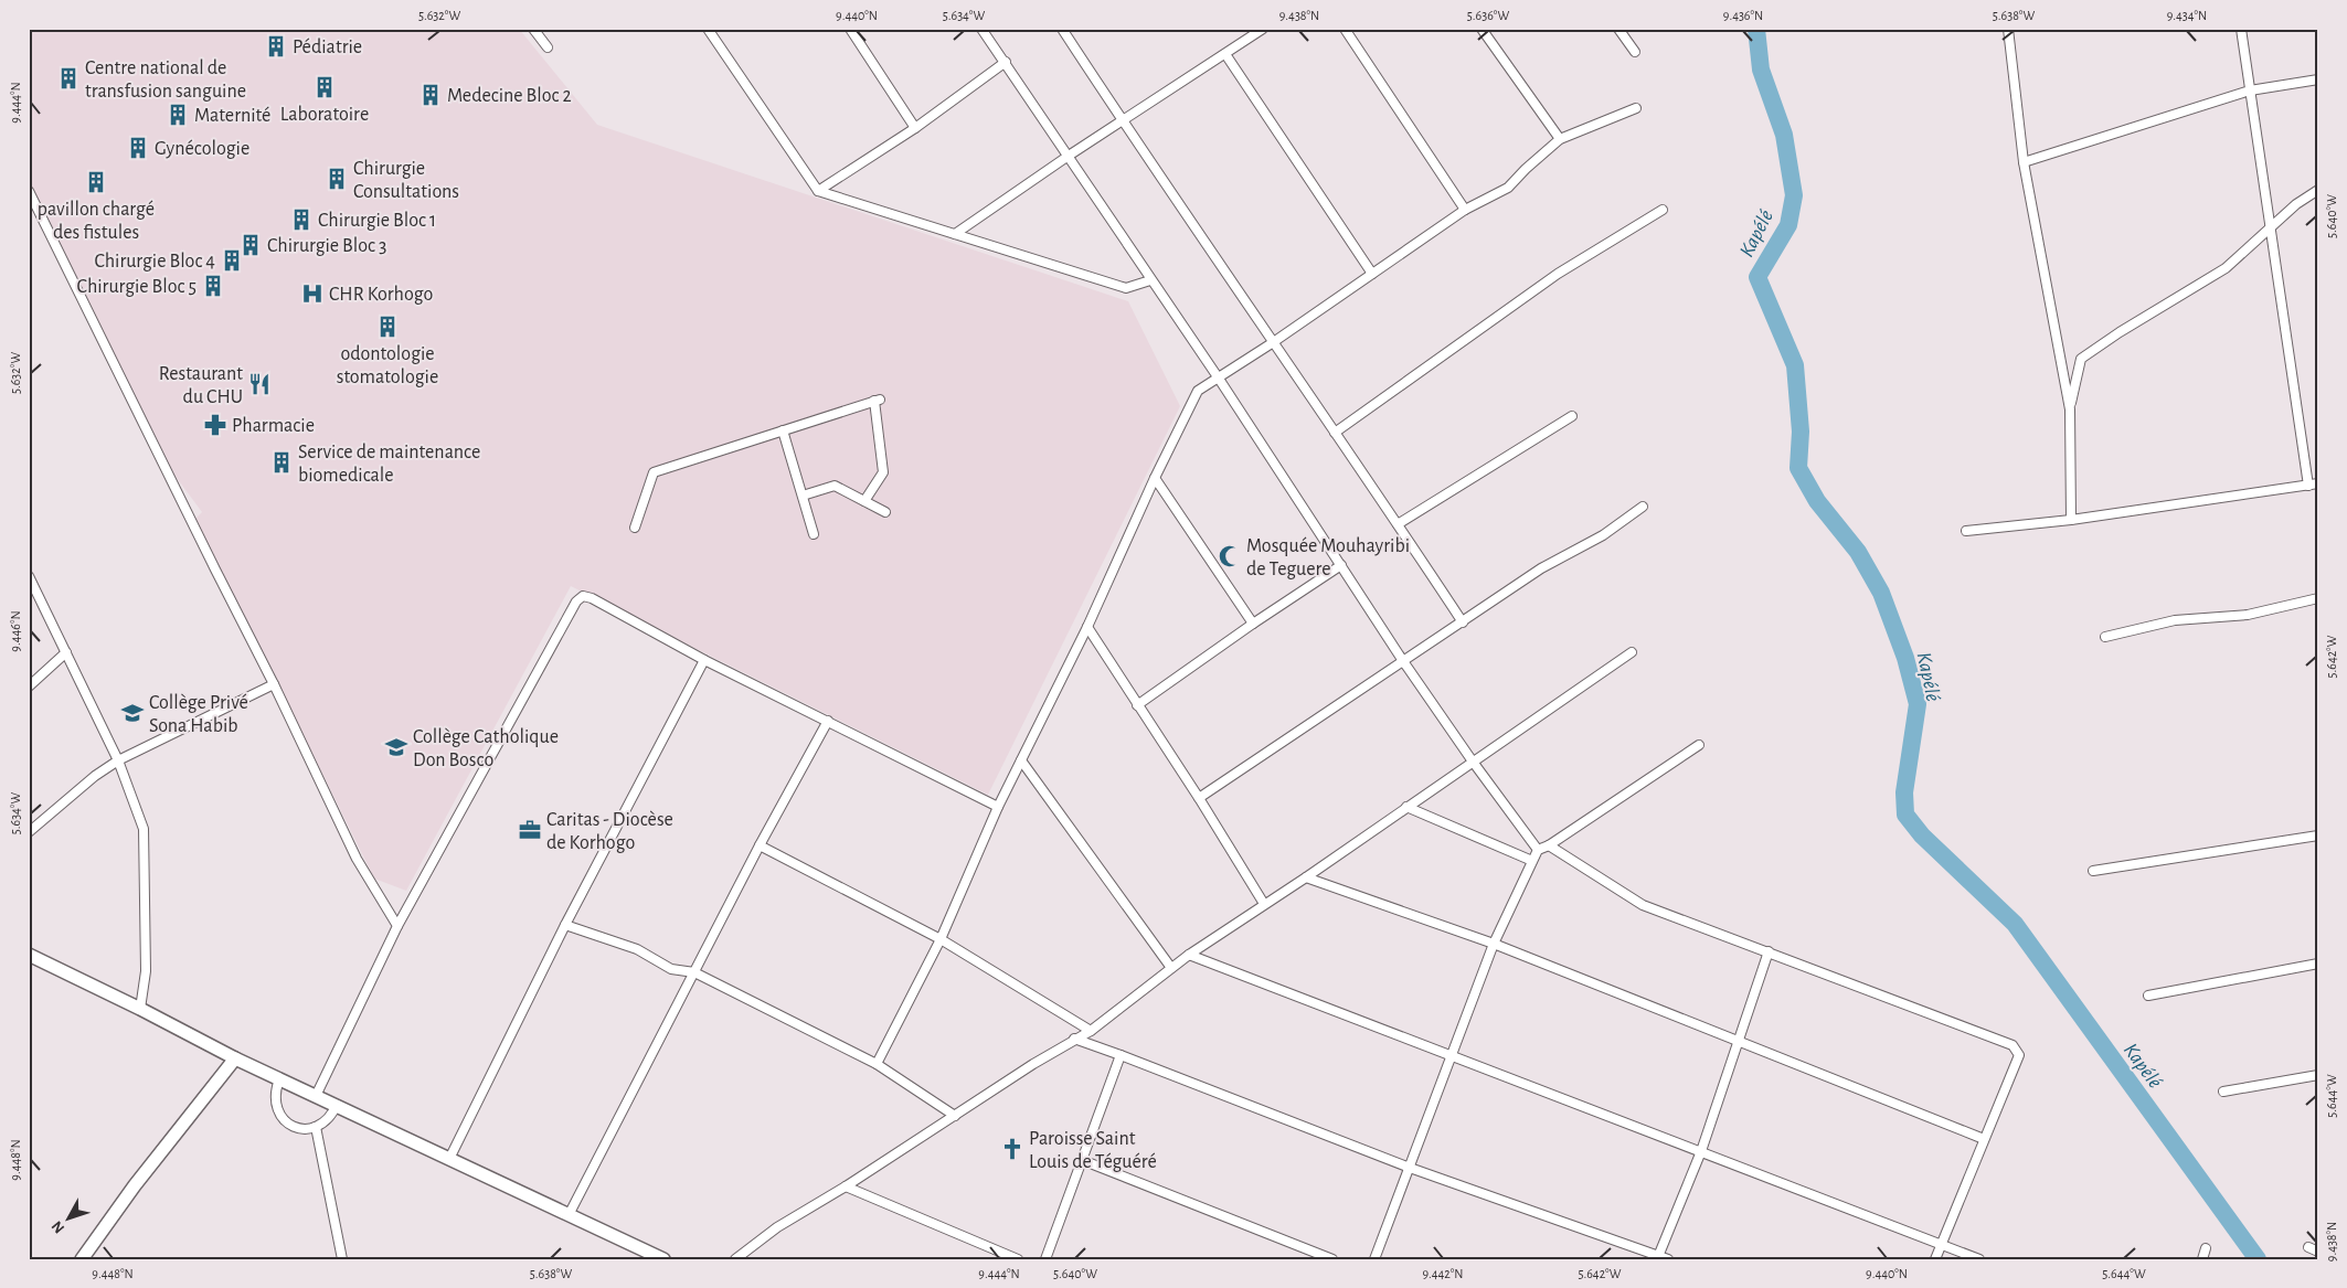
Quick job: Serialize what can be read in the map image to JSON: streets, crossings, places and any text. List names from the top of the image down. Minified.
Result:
{"water":["Kapélé"],"places":{"building":["Pédiatrie","Centre national de transfusion sanguine","Laboratoire","Medecine Bloc 2","Maternité","Gynécologie","Chirurgie Consultations","pavillon chargé des fistules","Chirurgie Bloc 1","Chirurgie Bloc 3","Chirurgie Bloc 4","Chirurgie Bloc 5","odontologie stomatologie","Service de maintenance biomedicale"],"hospital":["CHR Korhogo"],"restaurant":["Restaurant du CHU"],"pharmacy":["Pharmacie"],"mosque":["Mosquée Mouhayribi de Teguere"],"school or university":["Collège Privé Sona Habib","Collège Catholique Don Bosco"],"office":["Caritas - Diocèse de Korhogo"],"church":["Paroisse Saint Louis de Téguéré"]},"north":"bottom left","coordinates":["5.632°W","9.440°N","5.634°W","9.438°N","5.636°W","9.436°N","5.638°W","9.434°N","9.444°N","5.640°W","9.446°N","5.642°W","5.644°W","9.448°N","9.442°N"]}
